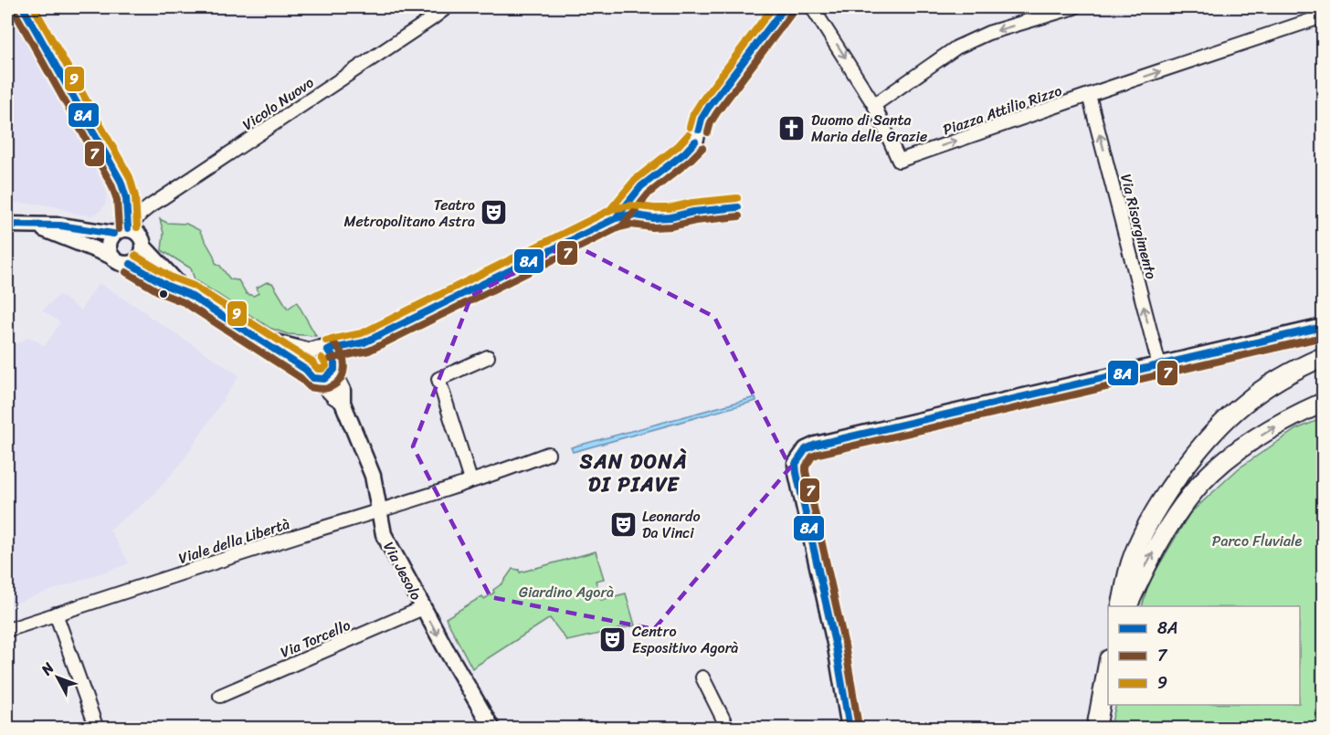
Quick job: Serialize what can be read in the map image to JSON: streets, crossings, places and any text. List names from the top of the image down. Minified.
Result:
{"streets":{"street":["Vicolo Nuovo","Piazza Attilio Rizzo","Via Risorgimento","Viale della Libertà","Via Jesolo","Via Torcello"]},"crossings":[["Piazza Attilio Rizzo","Via Risorgimento"],["Viale della Libertà","Via Jesolo"],["Via Jesolo","Via Torcello"]],"one_way":["Via Risorgimento"],"districts":["SAN DONÀ DI PIAVE"],"parks":["Parco Fluviale","Giardino Agorà"],"places":{"church":["Duomo di Santa Maria delle Grazie"],"theatre":["Teatro Metropolitano Astra","Leonardo Da Vinci","Centro Espositivo Agorà"]},"lines":["transit line 8A","transit line 9","transit line 7"],"legend":["8A","7","9"],"north":"top left"}
